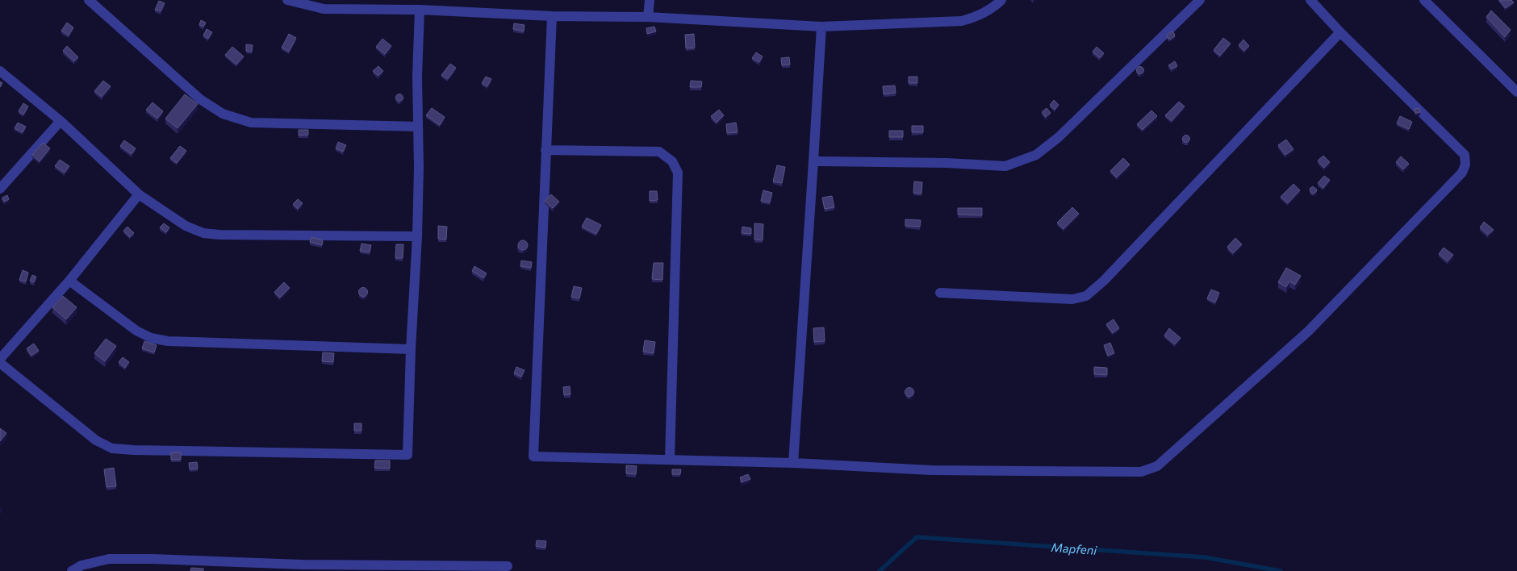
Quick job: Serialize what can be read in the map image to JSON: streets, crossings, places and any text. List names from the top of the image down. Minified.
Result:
{"water":["Mapfeni"]}
